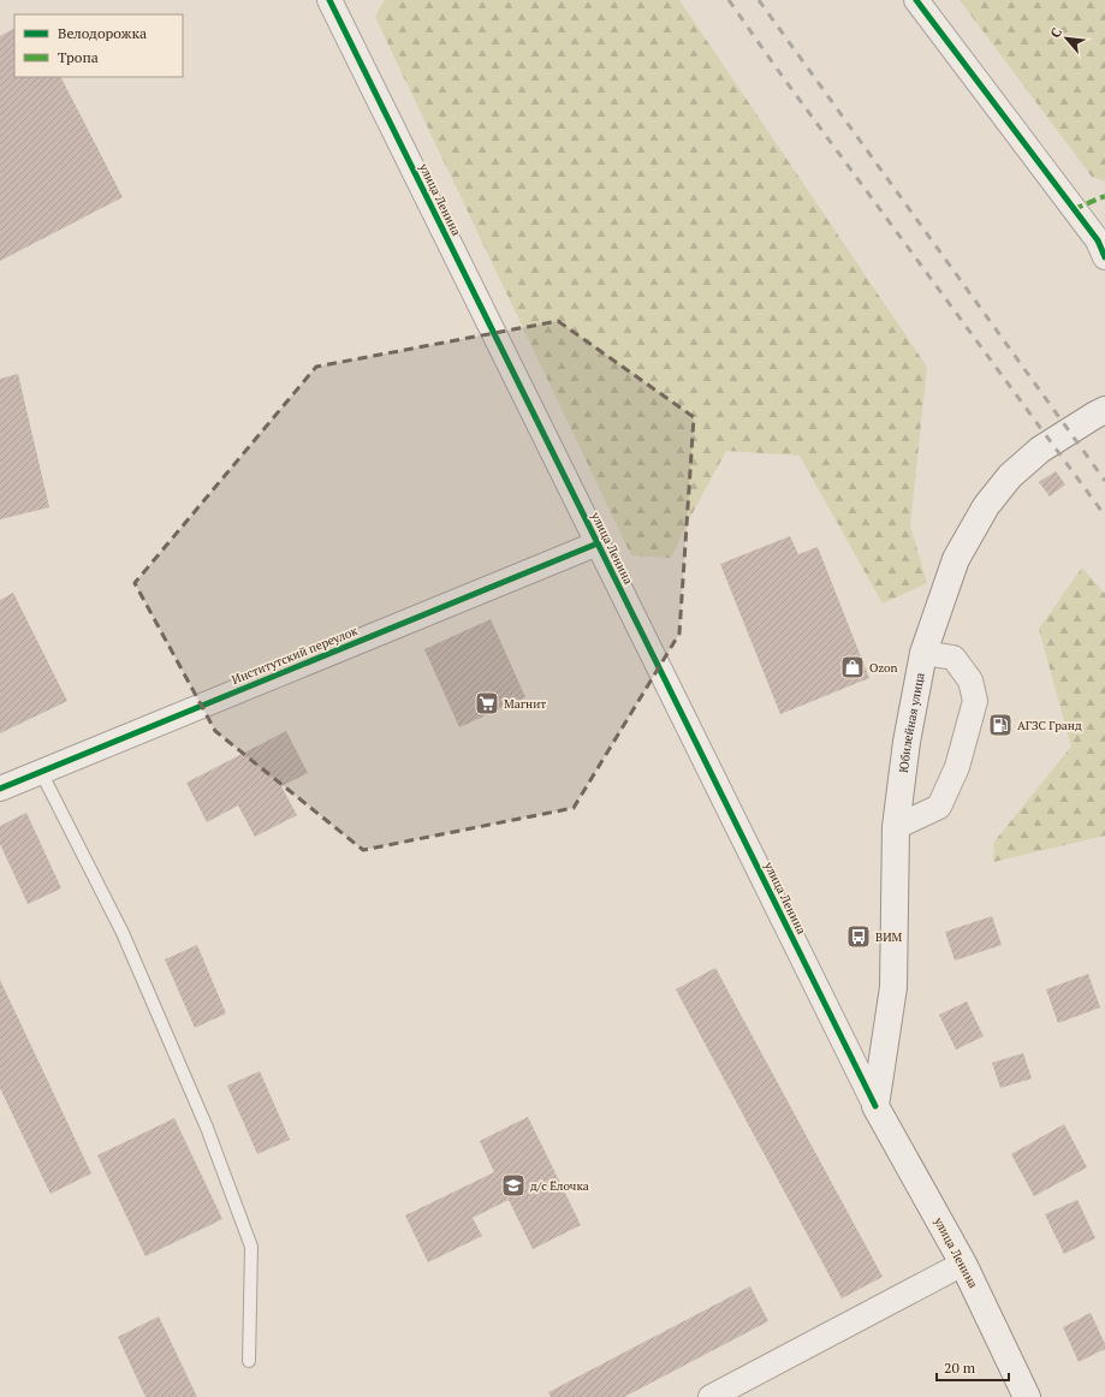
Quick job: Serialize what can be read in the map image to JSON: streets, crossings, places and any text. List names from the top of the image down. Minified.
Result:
{"streets":{"main road":["улица Ленина","Юбилейная улица"],"street":["Институтский переулок"]},"crossings":[["улица Ленина","Институтский переулок"],["улица Ленина","Юбилейная улица"]],"places":{"shop":["Ozon"],"supermarket":["Магнит"],"fuel station":["АГЗС Гранд"],"bus stop":["ВИМ"],"school or university":["д/с Ёлочка"]},"legend":["Велодорожка","Тропа"],"scale_bar":"20 m","north":"top left"}
